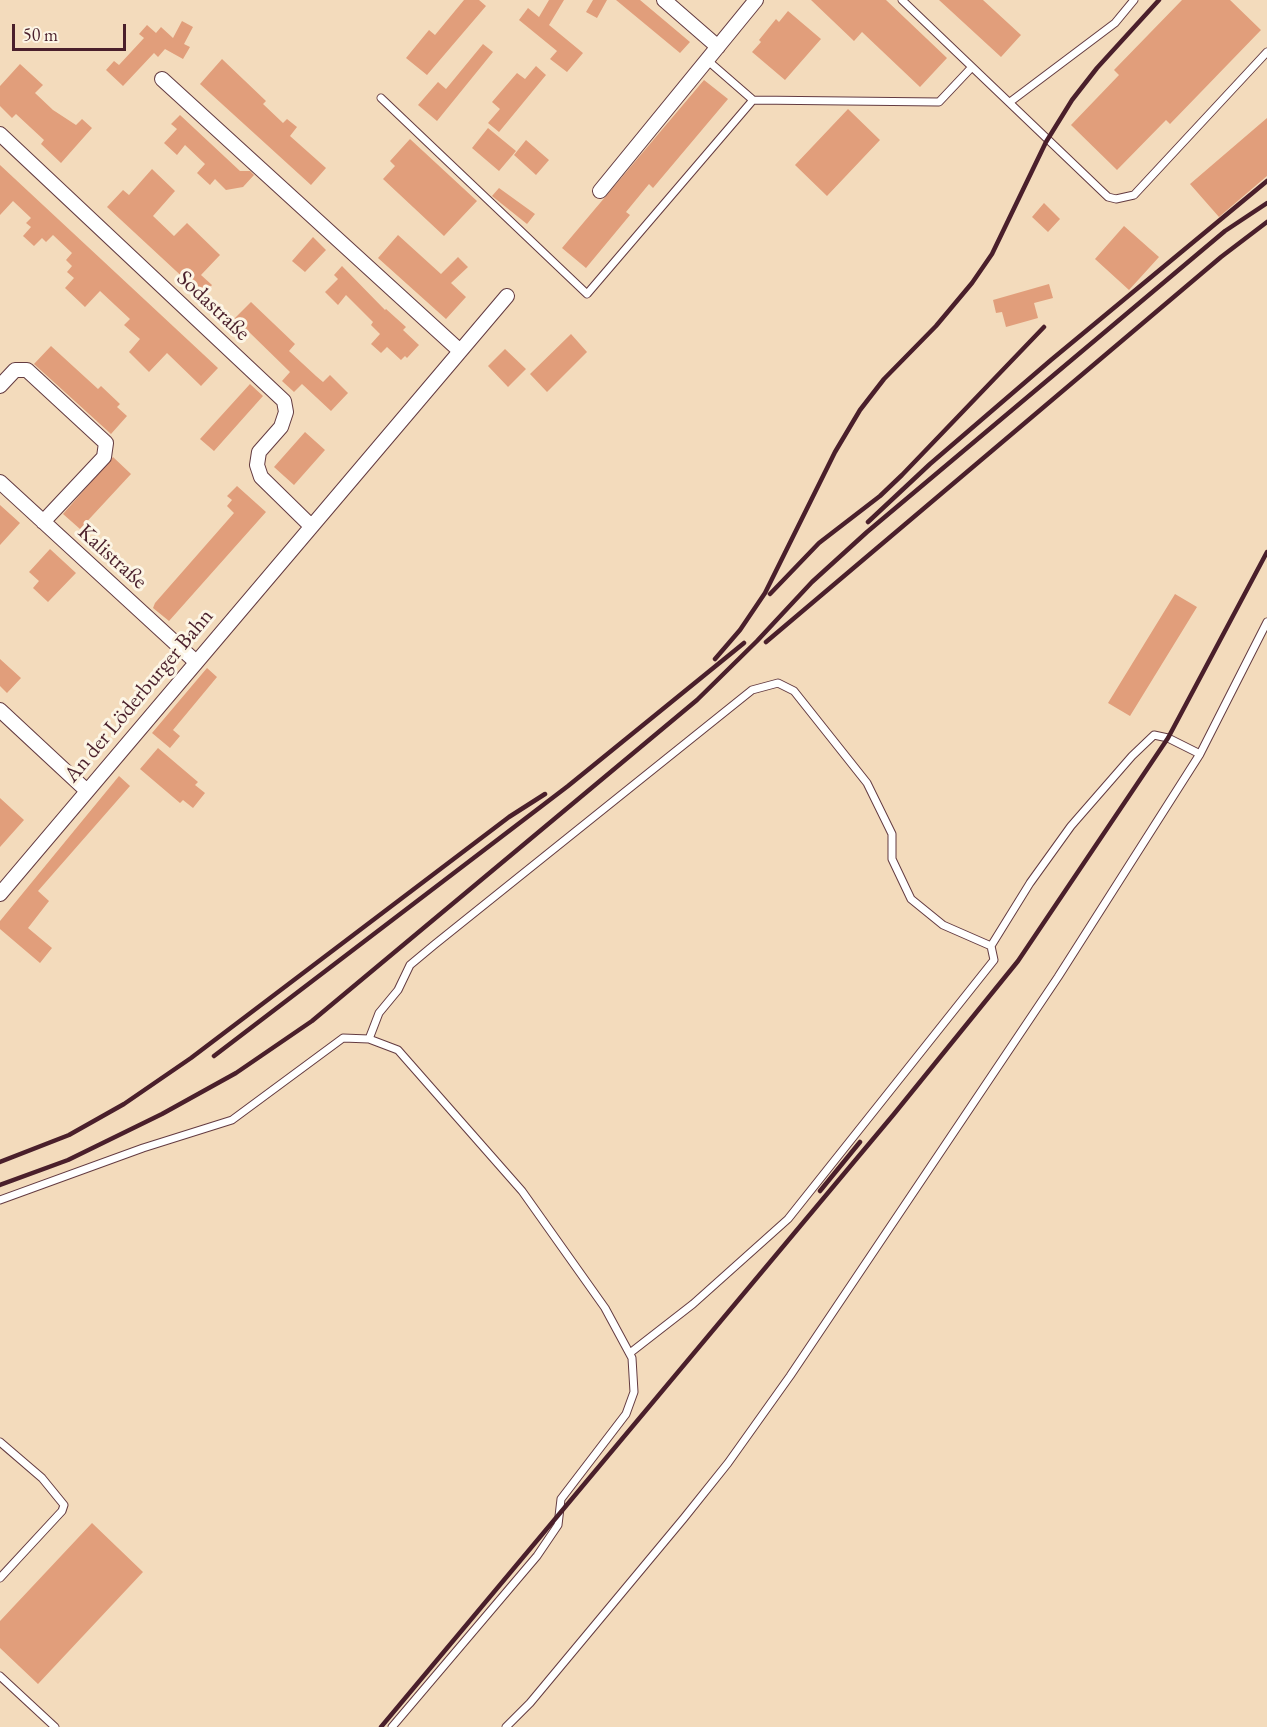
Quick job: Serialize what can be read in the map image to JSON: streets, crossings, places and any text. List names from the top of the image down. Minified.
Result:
{"streets":{"street":["Sodastraße","Kalistraße","An der Löderburger Bahn"]},"crossings":[["Sodastraße","An der Löderburger Bahn"],["Kalistraße","An der Löderburger Bahn"]],"scale_bar":"50 m"}
